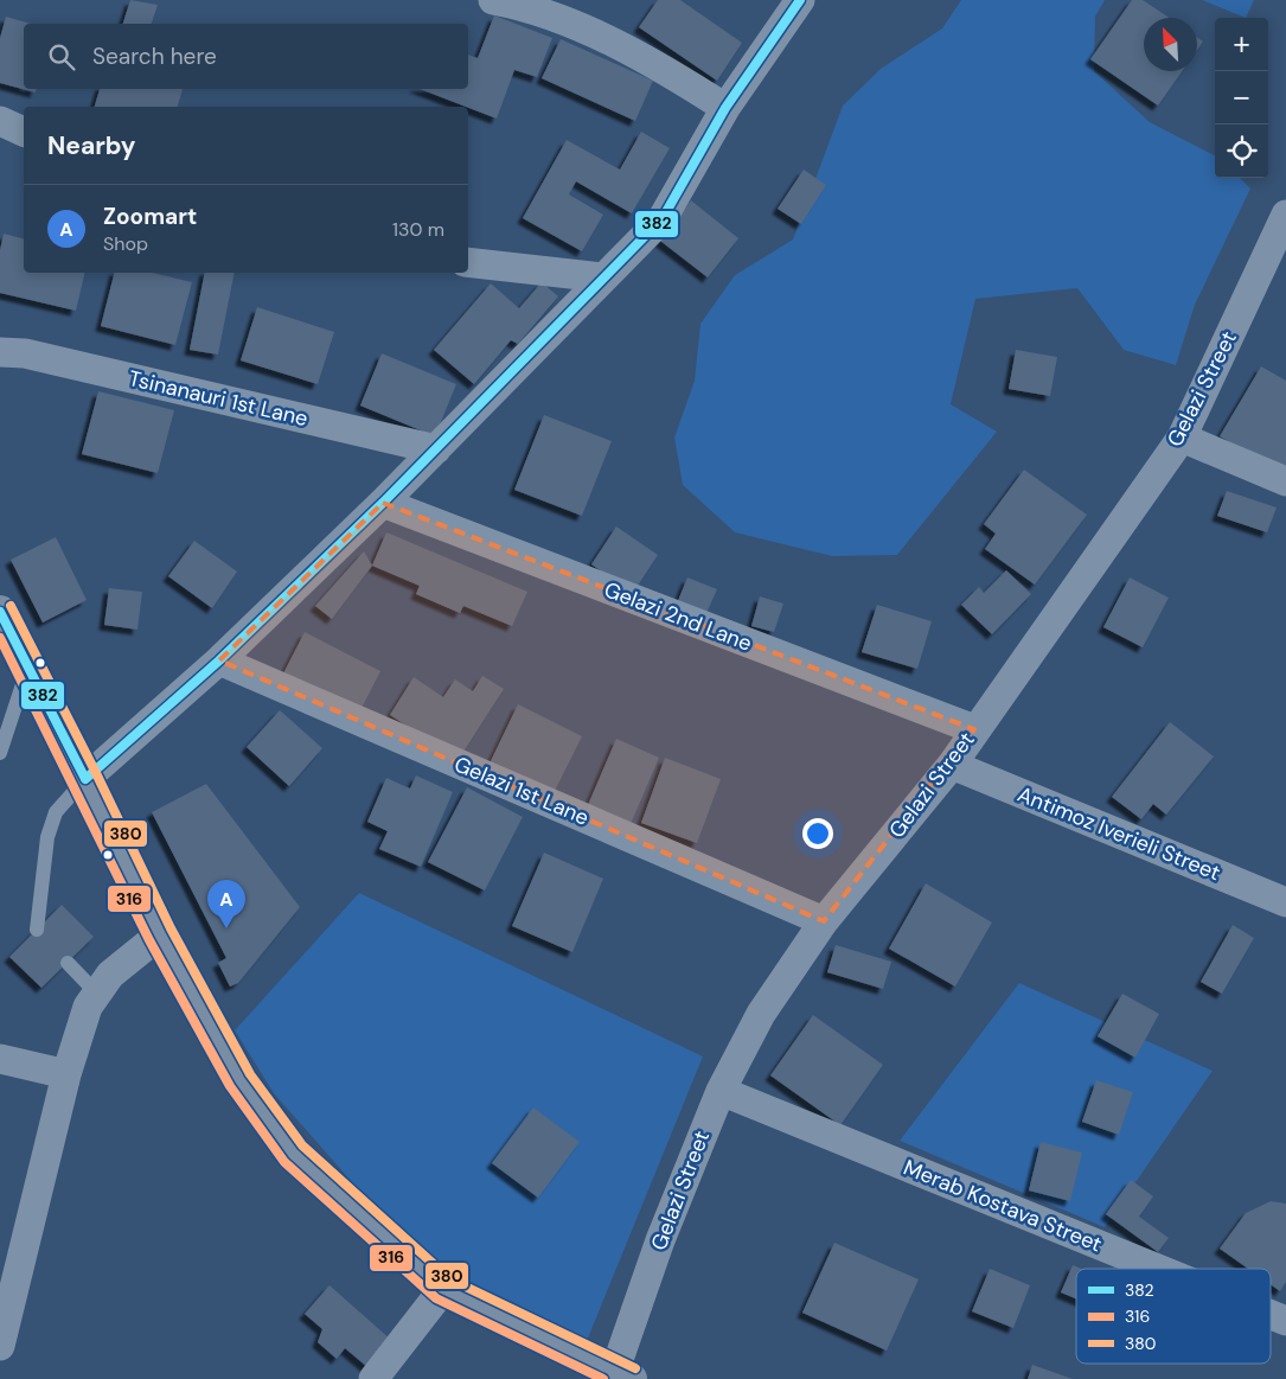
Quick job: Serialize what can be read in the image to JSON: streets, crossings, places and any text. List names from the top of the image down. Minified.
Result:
{"streets":{"street":["Gelazi Street","Tsinanauri 1st Lane","Gelazi 2nd Lane","Gelazi 1st Lane","Antimoz Iverieli Street","Merab Kostava Street"]},"crossings":[["Gelazi Street","Gelazi 2nd Lane"],["Gelazi Street","Gelazi 1st Lane"],["Gelazi Street","Antimoz Iverieli Street"],["Gelazi Street","Merab Kostava Street"]],"lines":["transit line 382","transit line 380","transit line 316"],"legend":["382","316","380"],"north":"top left","page":{"map_buttons":["+","−"],"search":"Search here","heading":"Nearby","list":[{"mark":"A","name":"Zoomart","note":"Shop","value":"130 m"}],"pins":"A"}}
